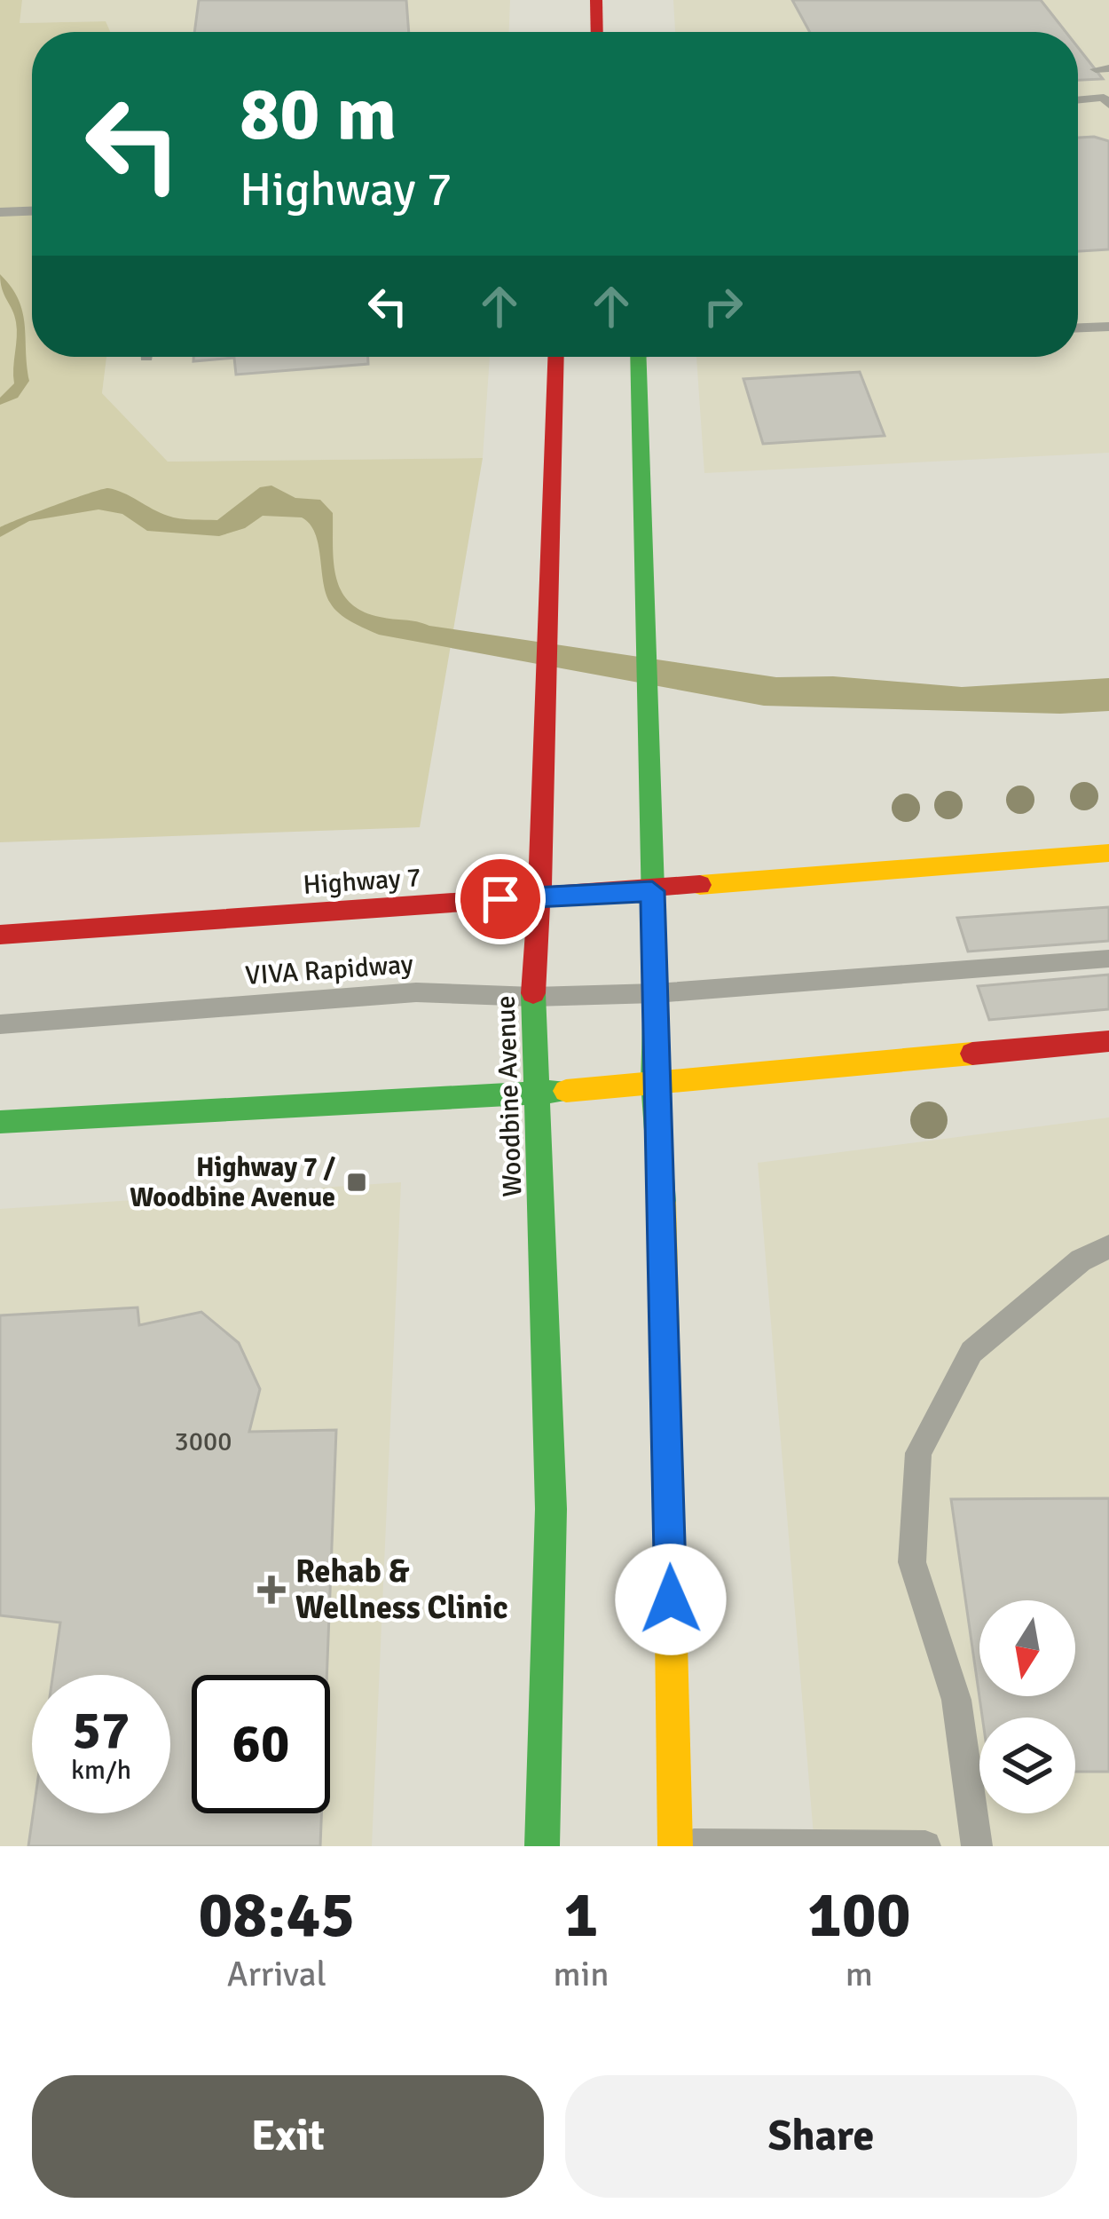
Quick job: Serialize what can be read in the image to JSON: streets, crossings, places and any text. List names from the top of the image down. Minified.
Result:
{"streets":{"main road":["Highway 7","Woodbine Avenue"],"lane":["VIVA Rapidway"]},"crossings":[["Highway 7","Woodbine Avenue"],["VIVA Rapidway","Woodbine Avenue"]],"places":{"transit":["Highway 7 / Woodbine Avenue"],"health":["Rehab & Wellness Clinic"]},"house_numbers":["3000"],"north":"bottom","page":{"turn":["80 m","Highway 7"],"speed":"57 km/h","limit":"60","eta":["08:45","Arrival","1","min","100","m"],"buttons":["Exit","Share"]}}
